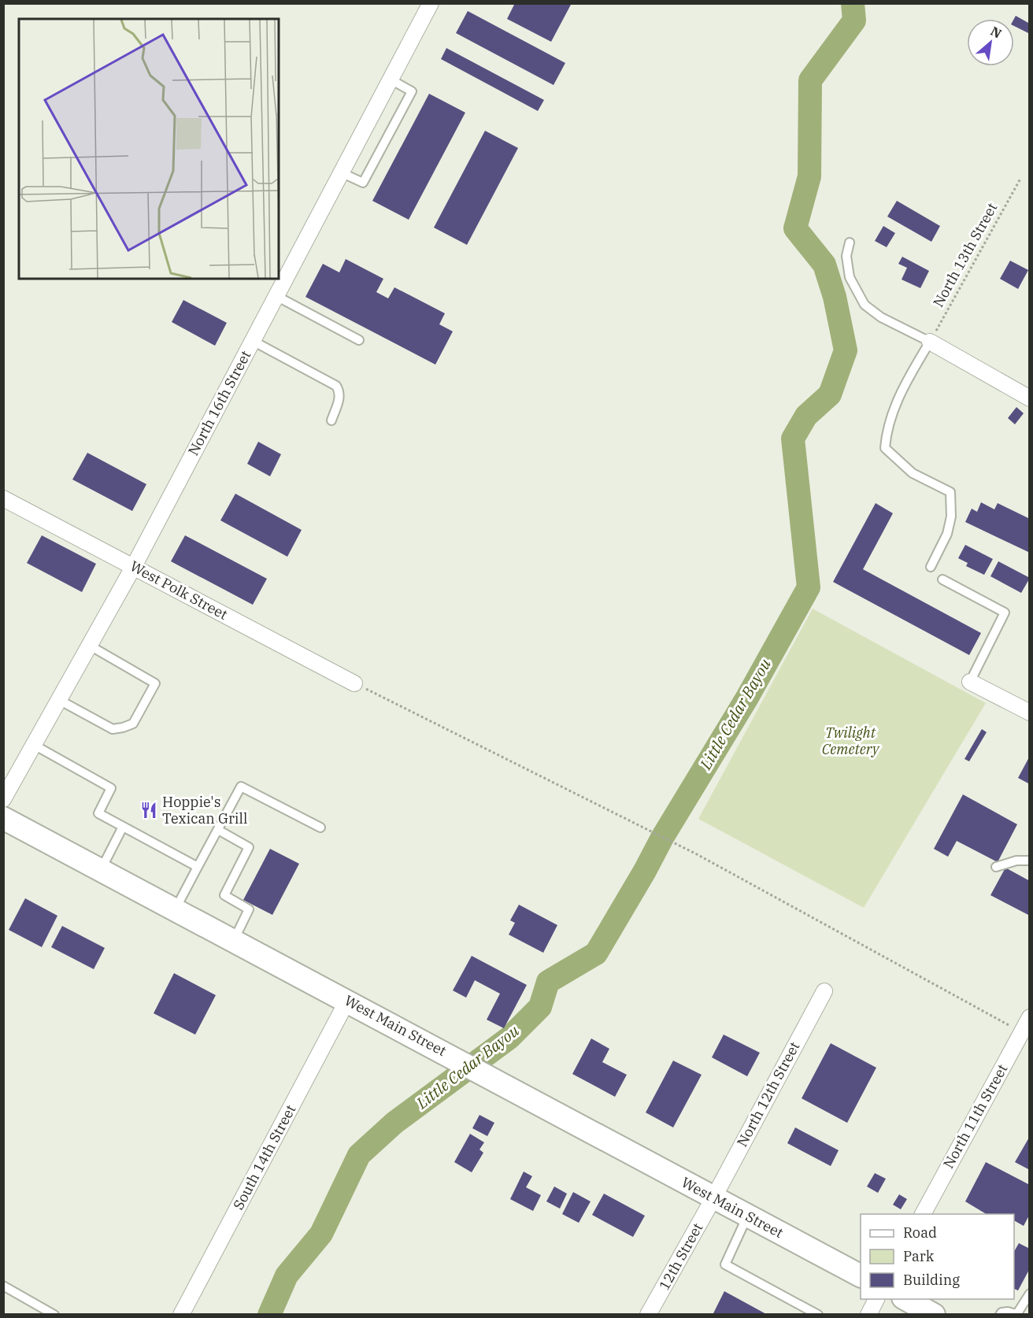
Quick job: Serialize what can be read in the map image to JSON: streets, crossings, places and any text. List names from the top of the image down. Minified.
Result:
{"streets":{"main road":["West Main Street"],"street":["North 16th Street","West Polk Street","North 12th Street","North 11th Street","South 14th Street","12th Street"],"path":["North 13th Street"]},"crossings":[["North 16th Street","West Polk Street"],["West Main Street","North 12th Street"],["West Main Street","South 14th Street"],["West Main Street","12th Street"],["North 12th Street","12th Street"]],"water":["Little Cedar Bayou"],"parks":["Twilight Cemetery"],"places":{"restaurant":["Hoppie's Texican Grill"]},"legend":["Road","Park","Building"],"north":"top right"}
